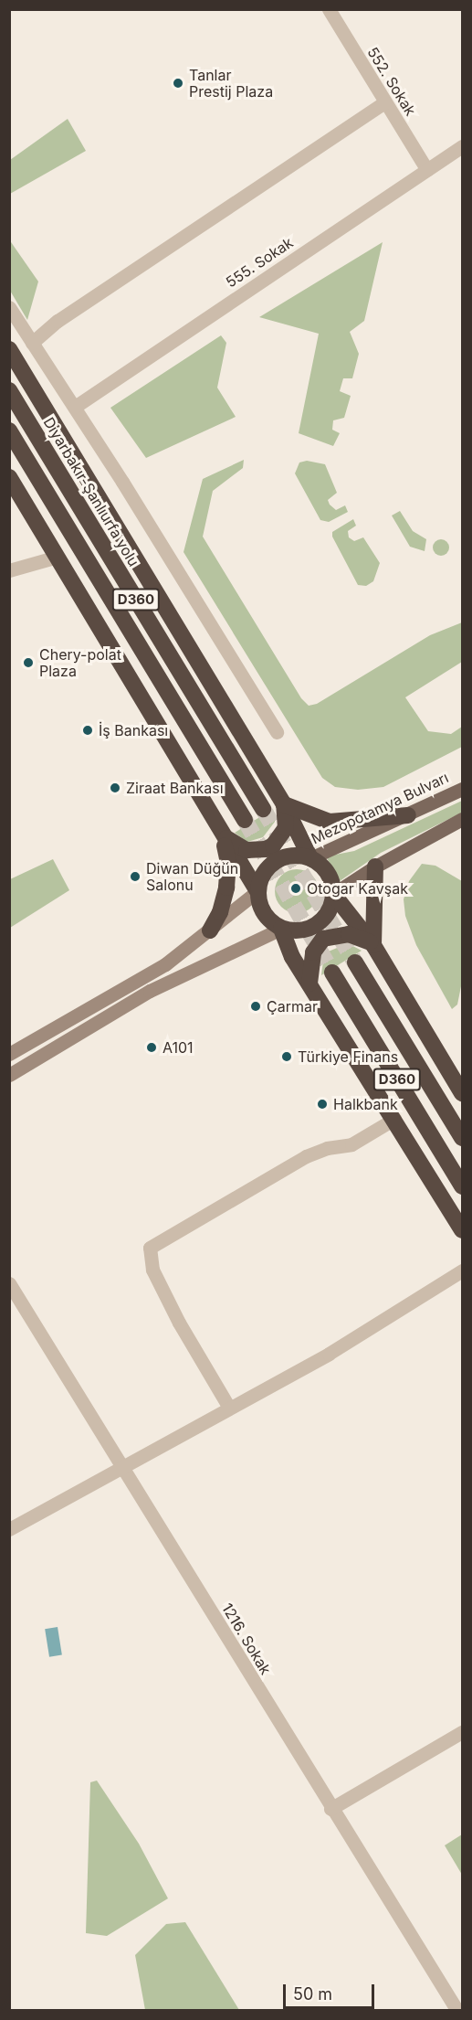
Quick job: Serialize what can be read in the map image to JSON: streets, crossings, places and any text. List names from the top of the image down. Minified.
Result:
{"streets":{"highway":["Diyarbakır-Şanlıurfa yolu","D360"],"main road":["Mezopotamya Bulvarı"],"street":["552. Sokak","555. Sokak","1216. Sokak"]},"crossings":[["552. Sokak","555. Sokak"]],"places":["Tanlar Prestij Plaza","Chery-polat Plaza","İş Bankası","Ziraat Bankası","Diwan Düğün Salonu","Otogar Kavşak","Çarmar","A101","Türkiye Finans","Halkbank"],"scale_bar":"50 m"}
